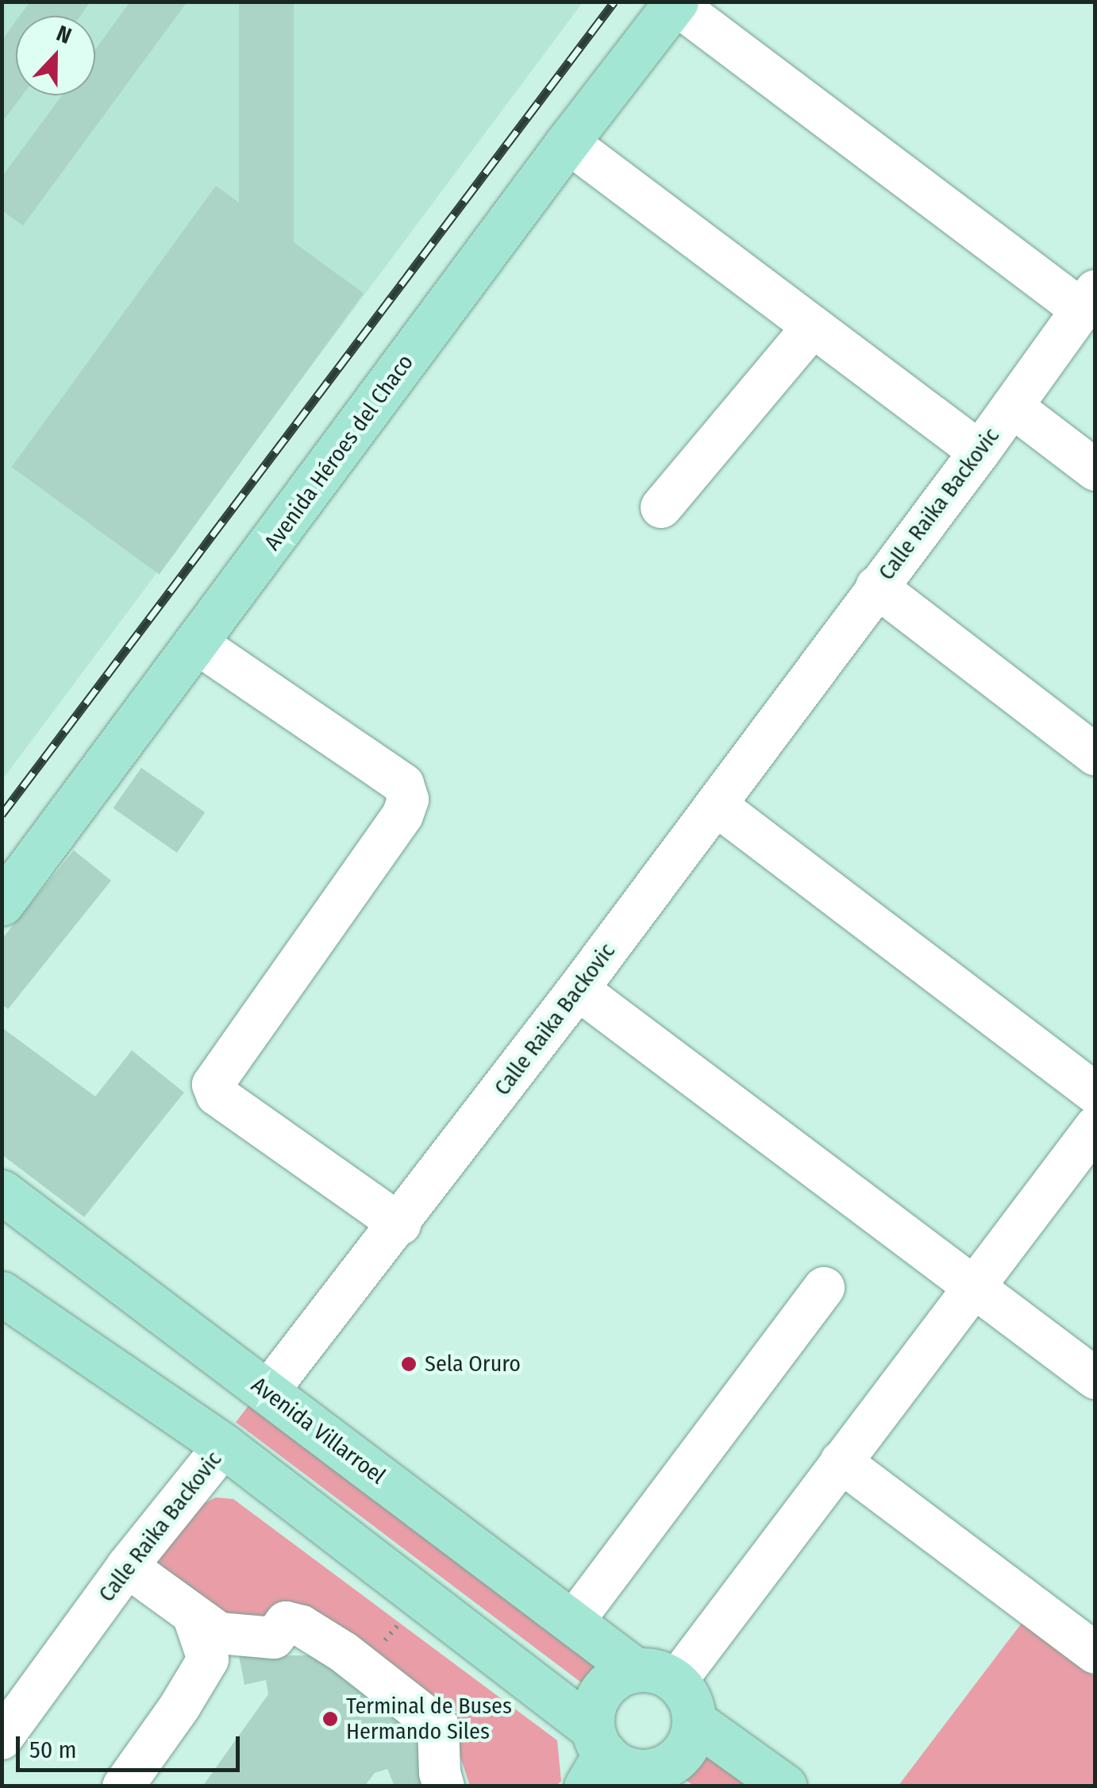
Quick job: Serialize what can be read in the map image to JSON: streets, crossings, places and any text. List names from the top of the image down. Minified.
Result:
{"streets":{"main road":["Avenida Héroes del Chaco","Calle Raika Backovic","Avenida Villarroel"]},"crossings":[["Calle Raika Backovic","Avenida Villarroel"]],"places":["Sela Oruro","Terminal de Buses Hermando Siles"],"scale_bar":"50 m","north":"top"}
